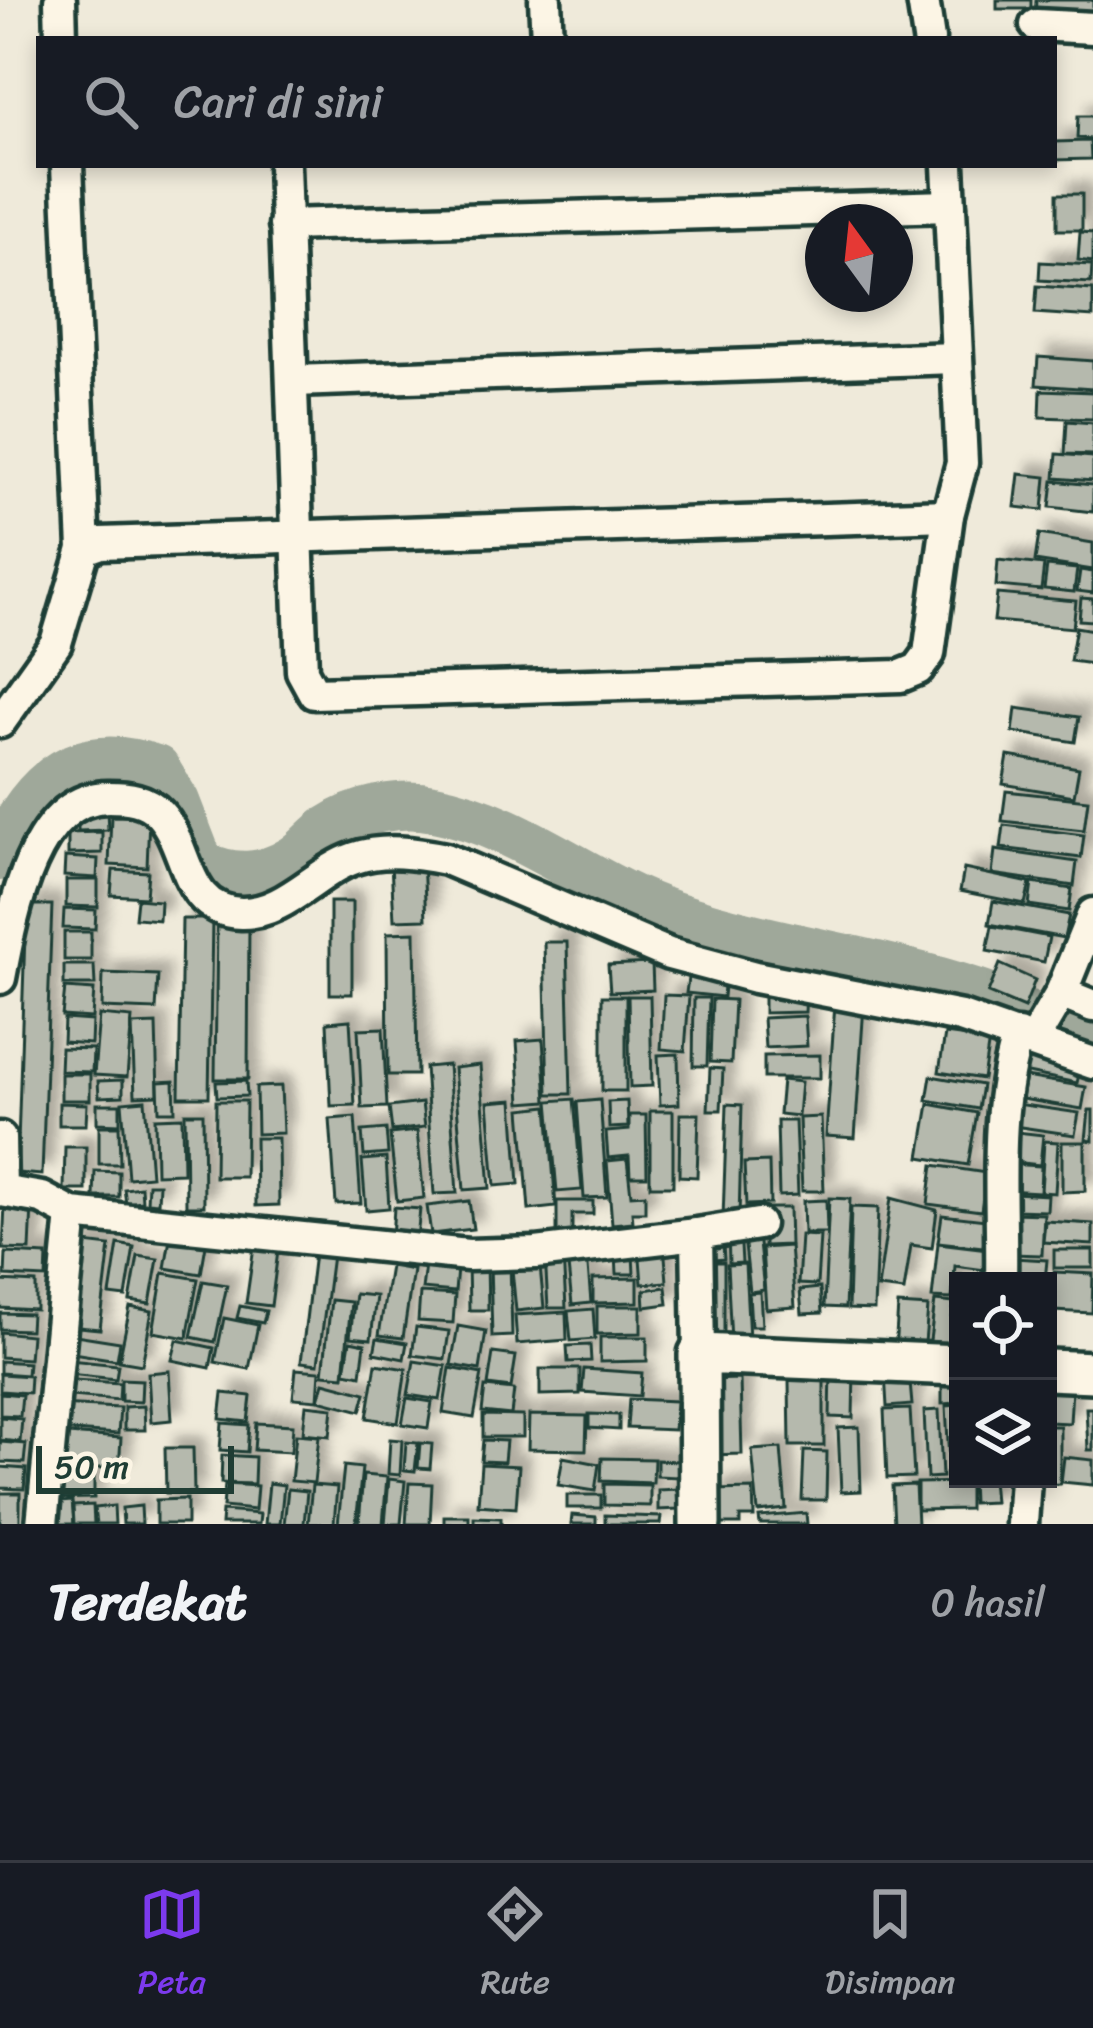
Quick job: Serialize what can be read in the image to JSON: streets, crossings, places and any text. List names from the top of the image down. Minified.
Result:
{"scale_bar":"50 m","north":"top","page":{"search":"Cari di sini","scale":"50 m","heading":["Terdekat","0 hasil"],"nav":["Peta","Rute","Disimpan"]}}
